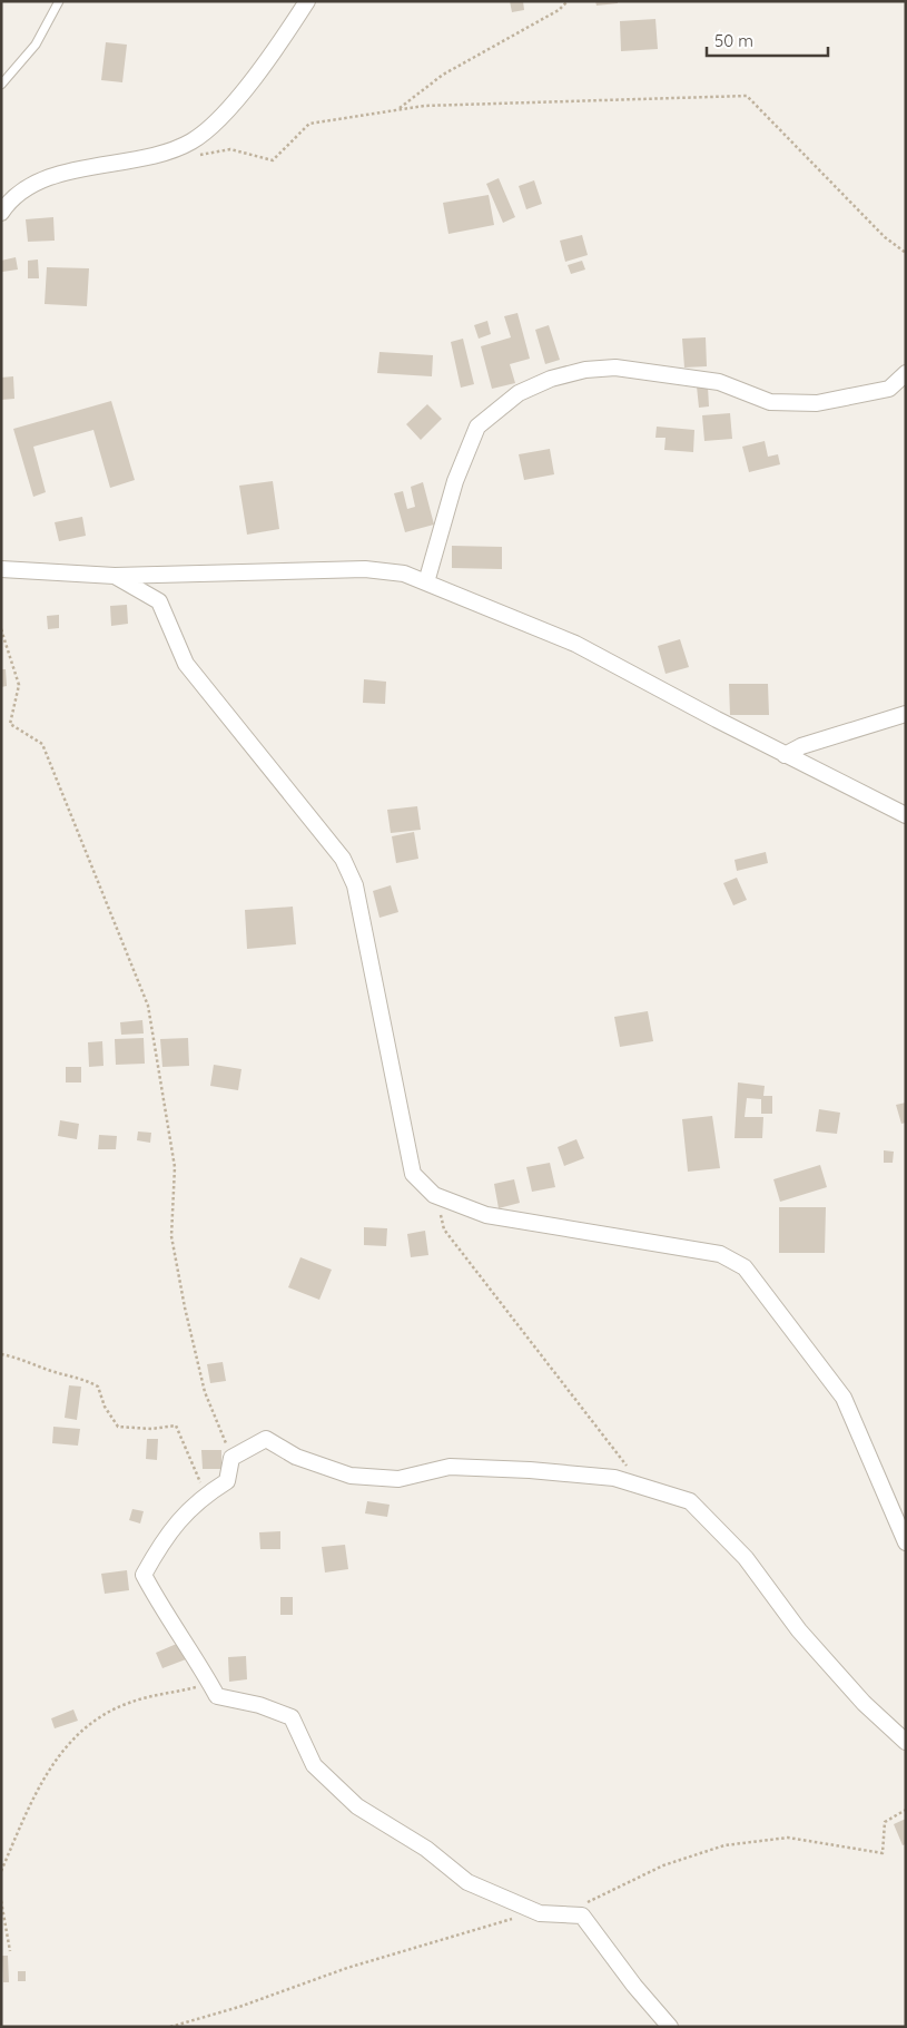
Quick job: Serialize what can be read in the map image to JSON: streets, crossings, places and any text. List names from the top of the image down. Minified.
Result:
{"scale_bar":"50 m"}
